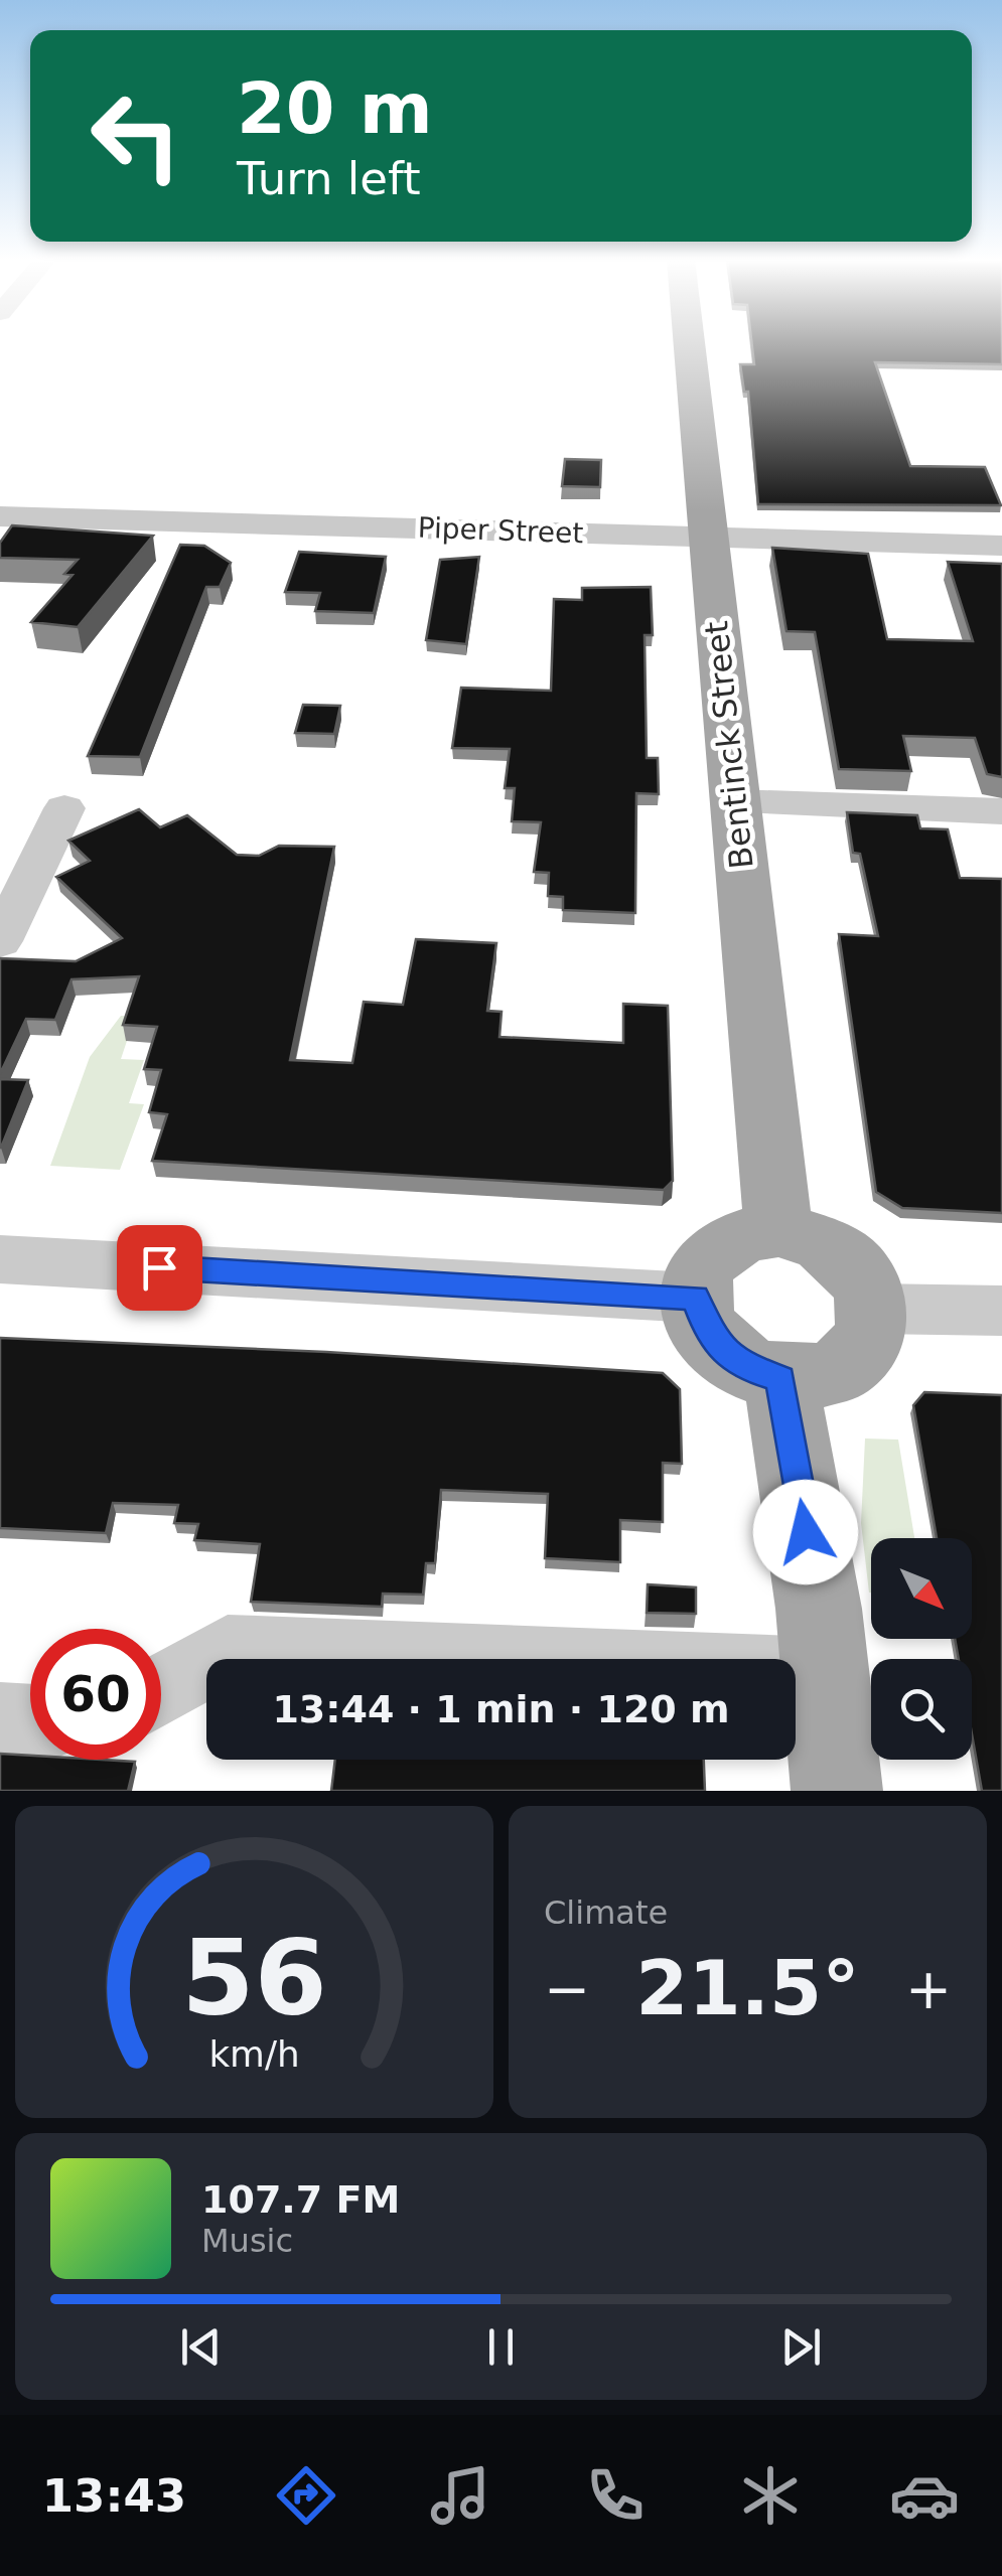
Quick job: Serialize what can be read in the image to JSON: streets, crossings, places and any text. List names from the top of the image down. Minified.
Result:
{"streets":{"main road":["Bentinck Street"],"street":["Piper Street"]},"crossings":[["Piper Street","Bentinck Street"]],"north":"bottom right","page":{"turn":["20 m","Turn left"],"limit":"60","trip":"13:44 · 1 min · 120 m","tile":"Climate","heat":["−","21.5°","+"],"song":["107.7 FM","Music"],"tabs":"13:43","gauge":["56","km/h"]}}
